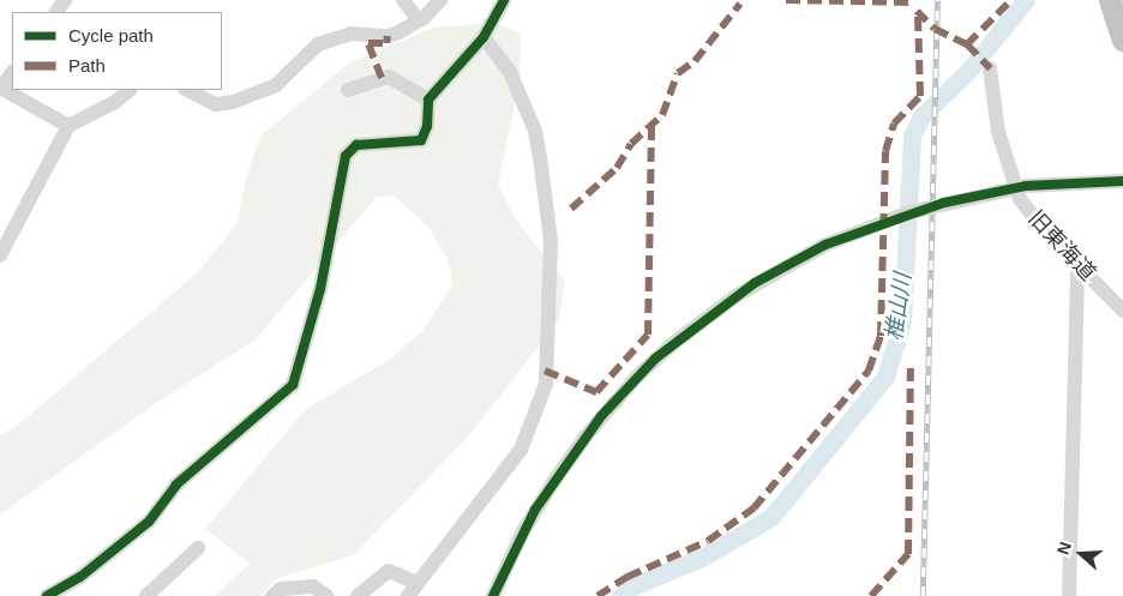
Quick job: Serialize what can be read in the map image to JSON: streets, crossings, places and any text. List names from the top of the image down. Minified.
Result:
{"streets":{"street":["旧東海道"]},"water":["椎山川"],"legend":["Cycle path","Path"],"north":"left"}
